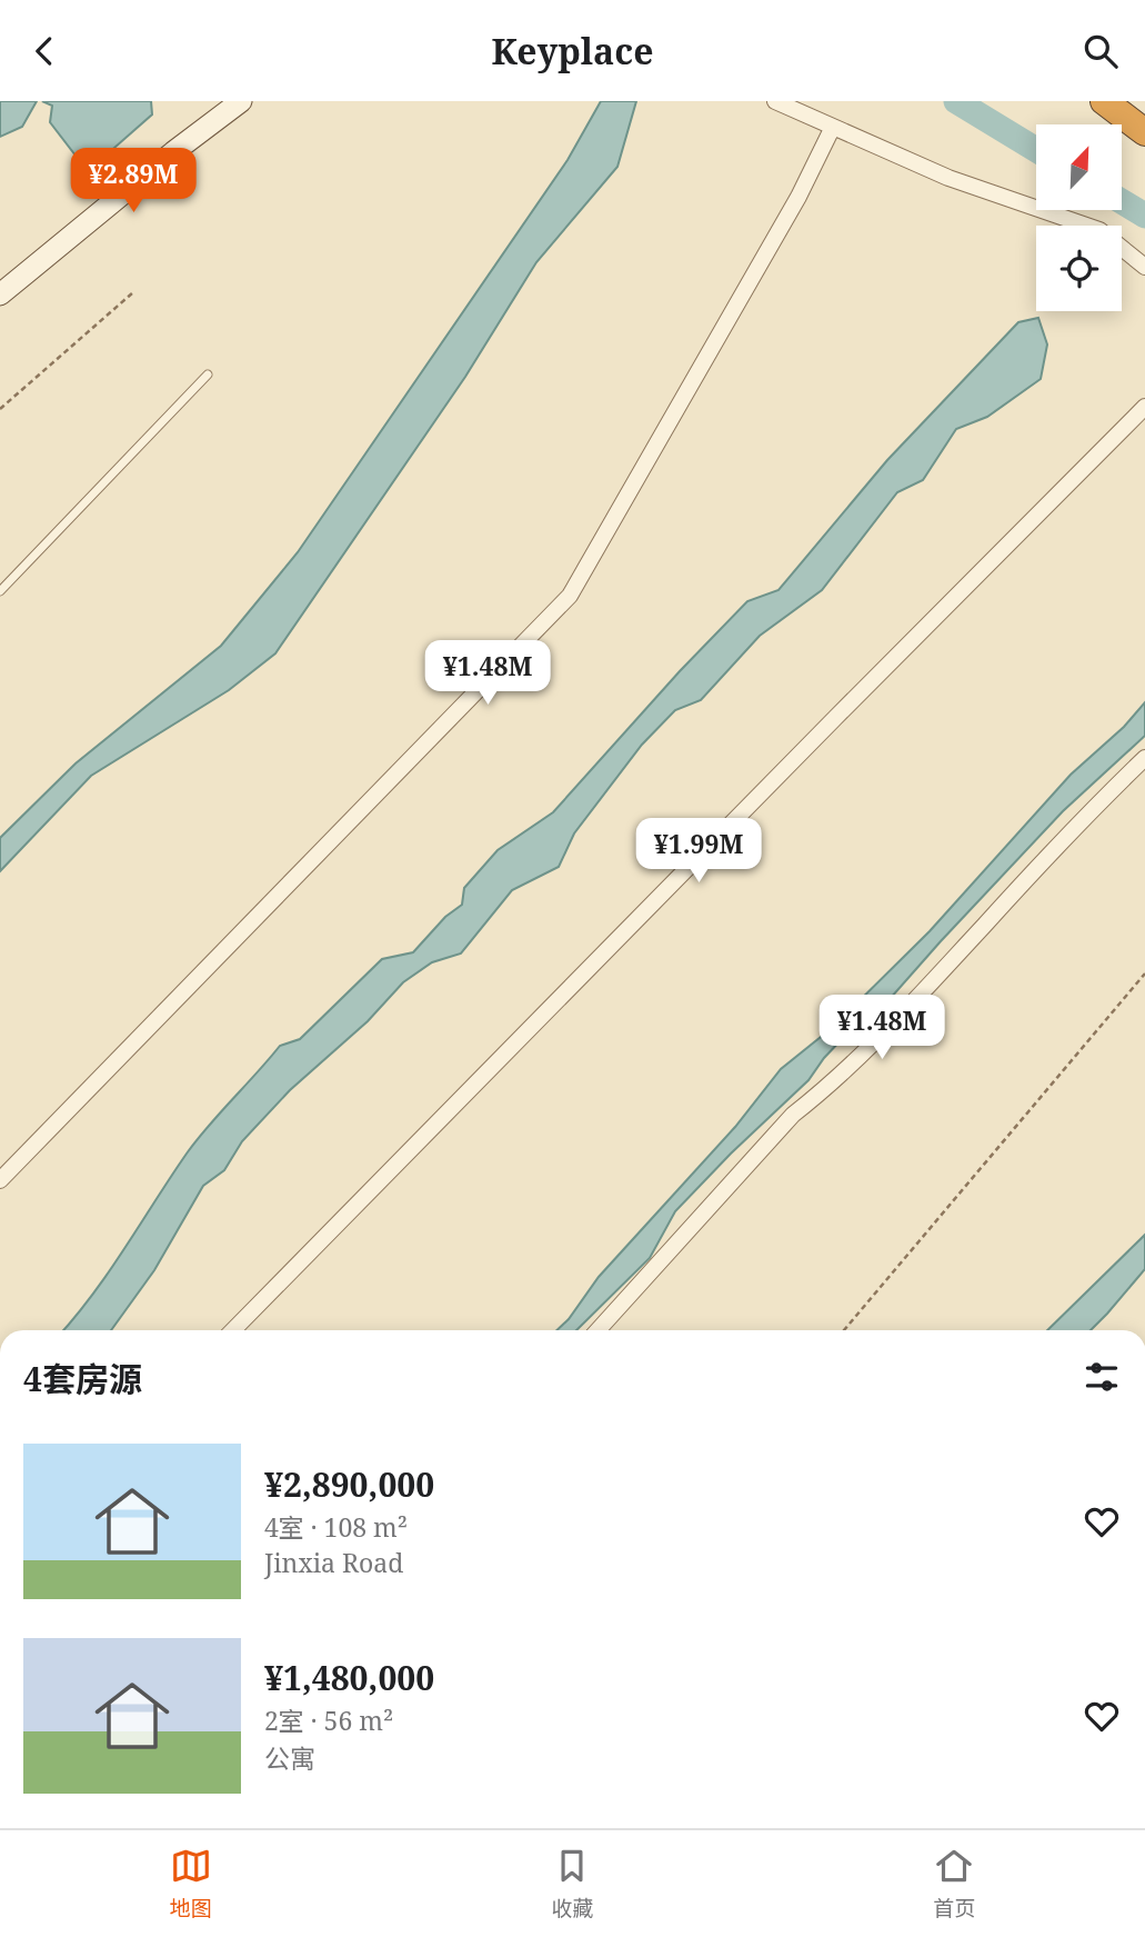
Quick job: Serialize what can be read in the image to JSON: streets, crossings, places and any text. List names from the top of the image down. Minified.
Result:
{"north":"top right","page":{"header":"Keyplace","price":["¥2.89M","¥1.48M","¥1.99M","¥1.48M"],"heading":"4套房源","list":[{"name":"¥2,890,000","note":"4室 · 108 m² · Jinxia Road"},{"name":"¥1,480,000","note":"2室 · 56 m² · 公寓"}],"tabs":["地图","收藏","首页"]}}
